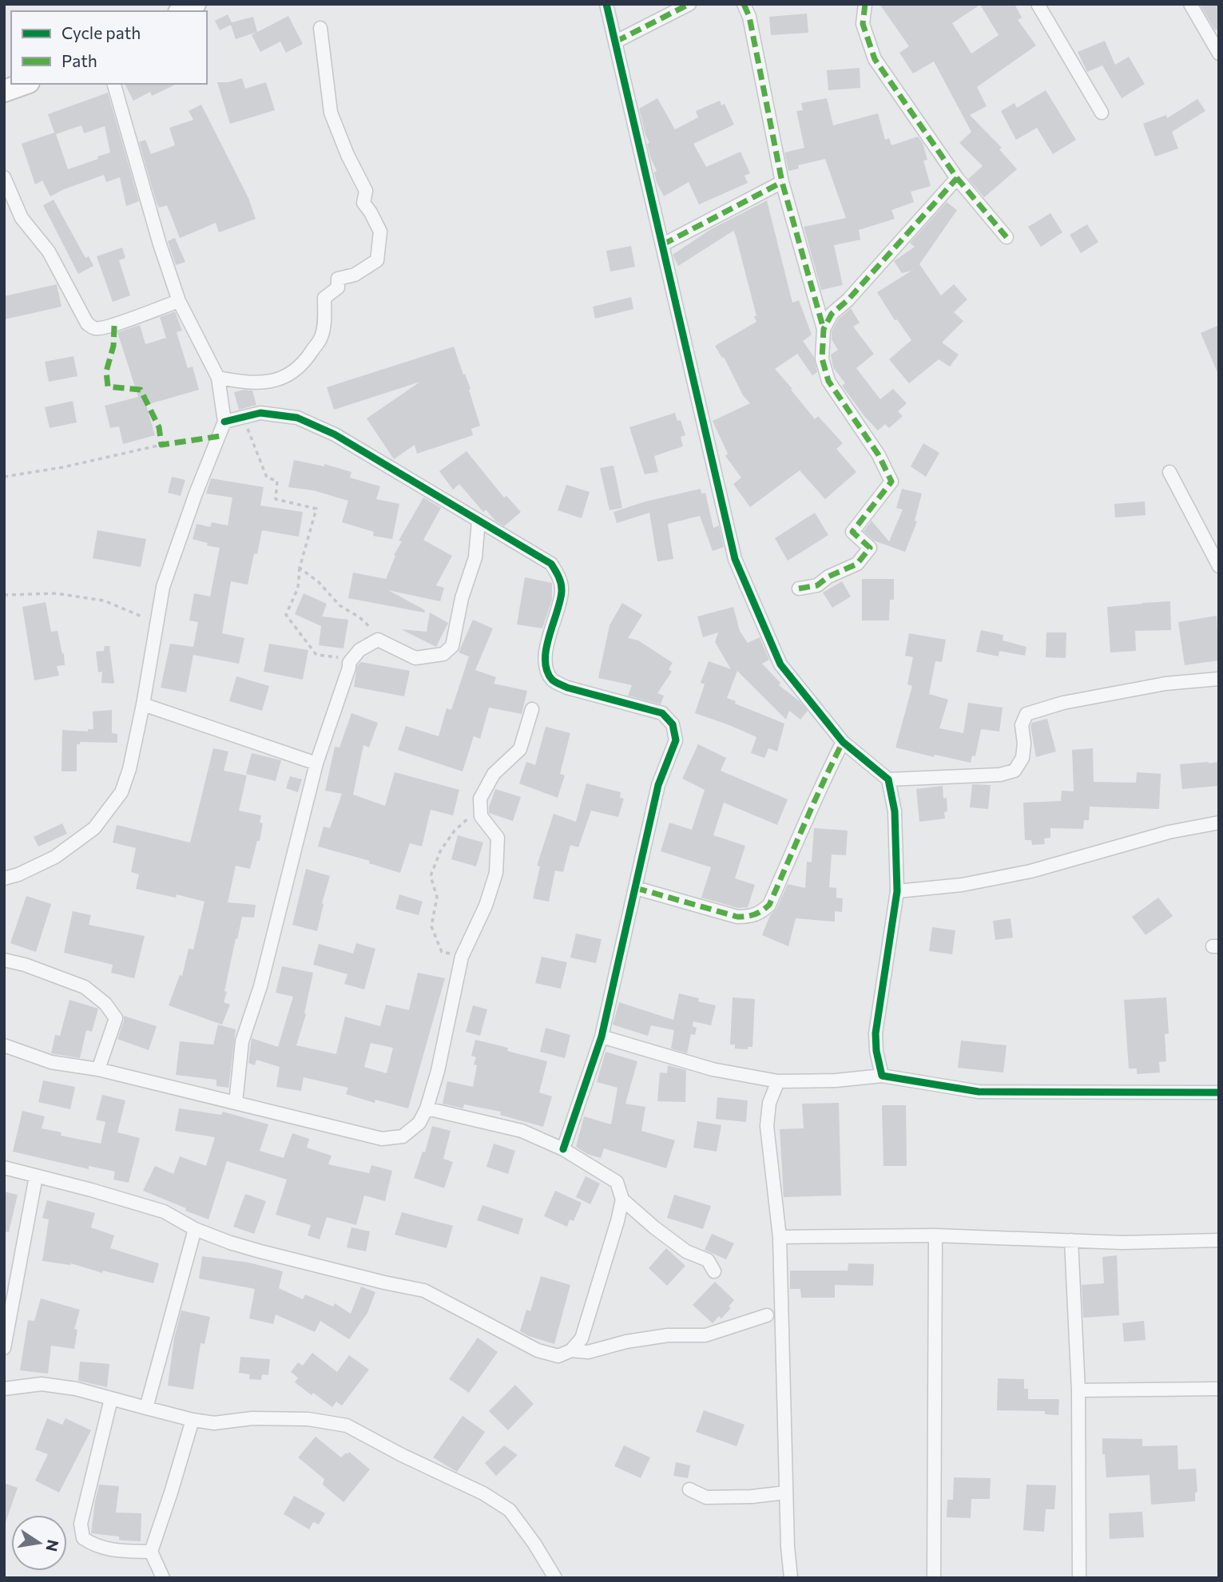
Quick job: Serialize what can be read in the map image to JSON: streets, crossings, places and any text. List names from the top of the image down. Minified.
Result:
{"legend":["Cycle path","Path"],"north":"right"}
